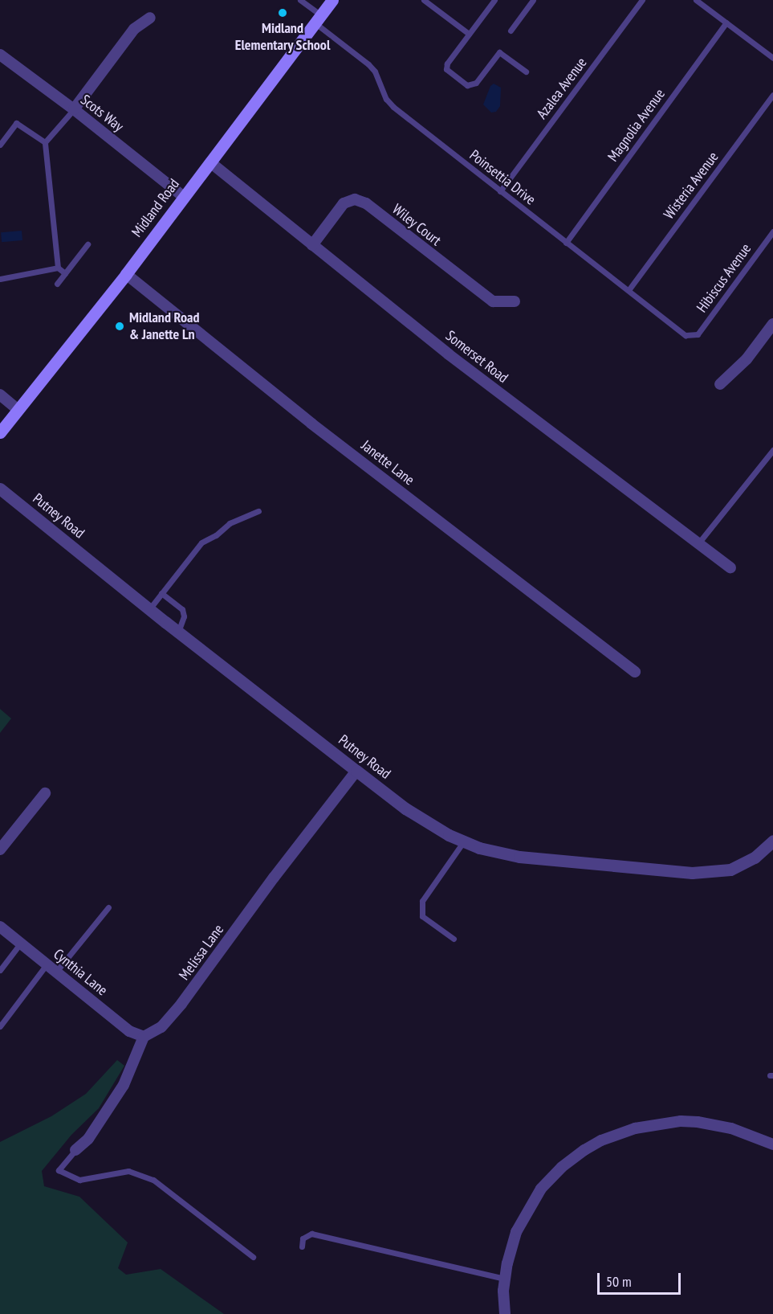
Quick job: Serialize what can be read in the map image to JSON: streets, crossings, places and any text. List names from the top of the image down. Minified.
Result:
{"streets":{"main road":["Midland Road"],"street":["Scots Way","Wiley Court","Somerset Road","Janette Lane","Putney Road","Melissa Lane","Cynthia Lane"],"lane":["Azalea Avenue","Magnolia Avenue","Poinsettia Drive","Wisteria Avenue","Hibiscus Avenue"]},"crossings":[["Azalea Avenue","Poinsettia Drive"],["Scots Way","Midland Road"],["Magnolia Avenue","Poinsettia Drive"],["Poinsettia Drive","Wisteria Avenue"],["Poinsettia Drive","Midland Road"],["Poinsettia Drive","Hibiscus Avenue"],["Midland Road","Somerset Road"],["Midland Road","Janette Lane"],["Wiley Court","Somerset Road"],["Putney Road","Melissa Lane"],["Melissa Lane","Cynthia Lane"]],"places":["Midland Elementary School","Midland Road & Janette Ln"],"scale_bar":"50 m"}
